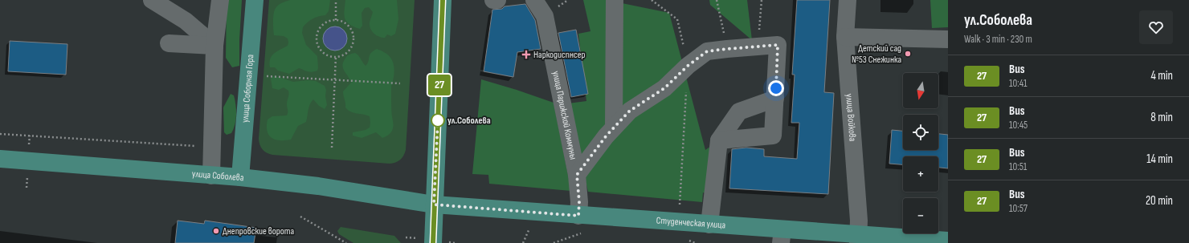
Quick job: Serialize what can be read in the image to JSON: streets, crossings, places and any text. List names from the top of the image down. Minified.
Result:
{"streets":{"main road":["улица Соборная Гора","улица Соболева","Студенческая улица"],"street":["улица Парижской Коммуны","улица Войкова"]},"crossings":[["улица Соборная Гора","улица Соболева"],["улица Парижской Коммуны","Студенческая улица"],["улица Войкова","Студенческая улица"],["улица Соболева","Студенческая улица"]],"places":{"other":["Детский сад №53 Снежинка","ул.Соболева","Днепровские ворота"],"health":["Наркодиспнсер"]},"lines":["bus line 27"],"north":"bottom","page":{"on_map":"27","heading":["ул.Соболева","Walk · 3 min · 230 m"],"list":[{"mark":"27","name":"Bus","note":"10:41","value":"4 min"},{"mark":"27","name":"Bus","note":"10:45","value":"8 min"},{"mark":"27","name":"Bus","note":"10:51","value":"14 min"},{"mark":"27","name":"Bus","note":"10:57","value":"20 min"}],"map_buttons":["+","−"]}}
